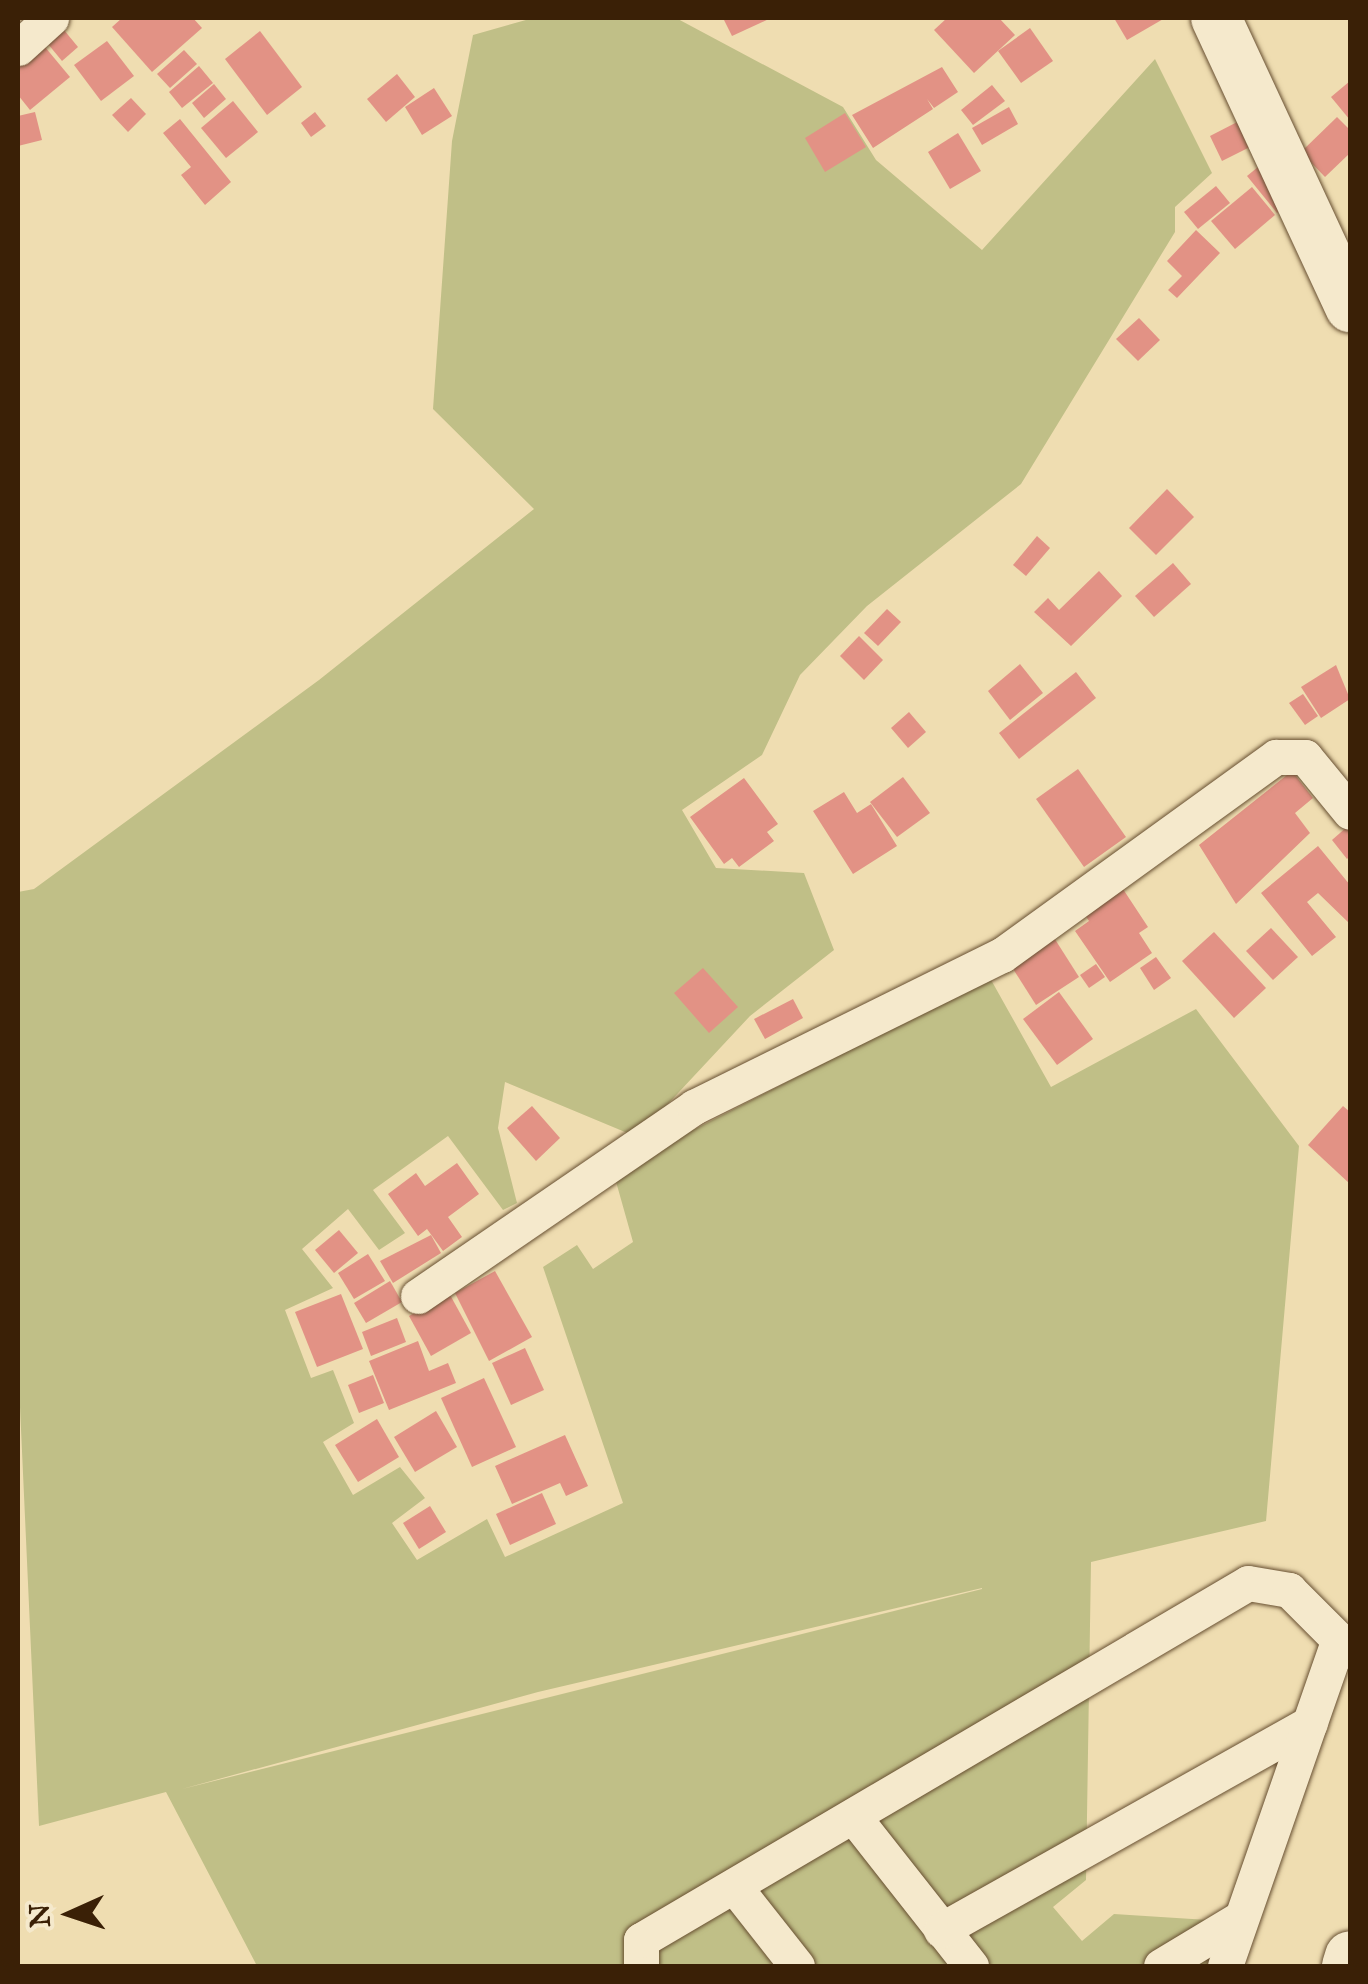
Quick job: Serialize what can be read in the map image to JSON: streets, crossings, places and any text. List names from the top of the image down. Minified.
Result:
{"north":"left"}
